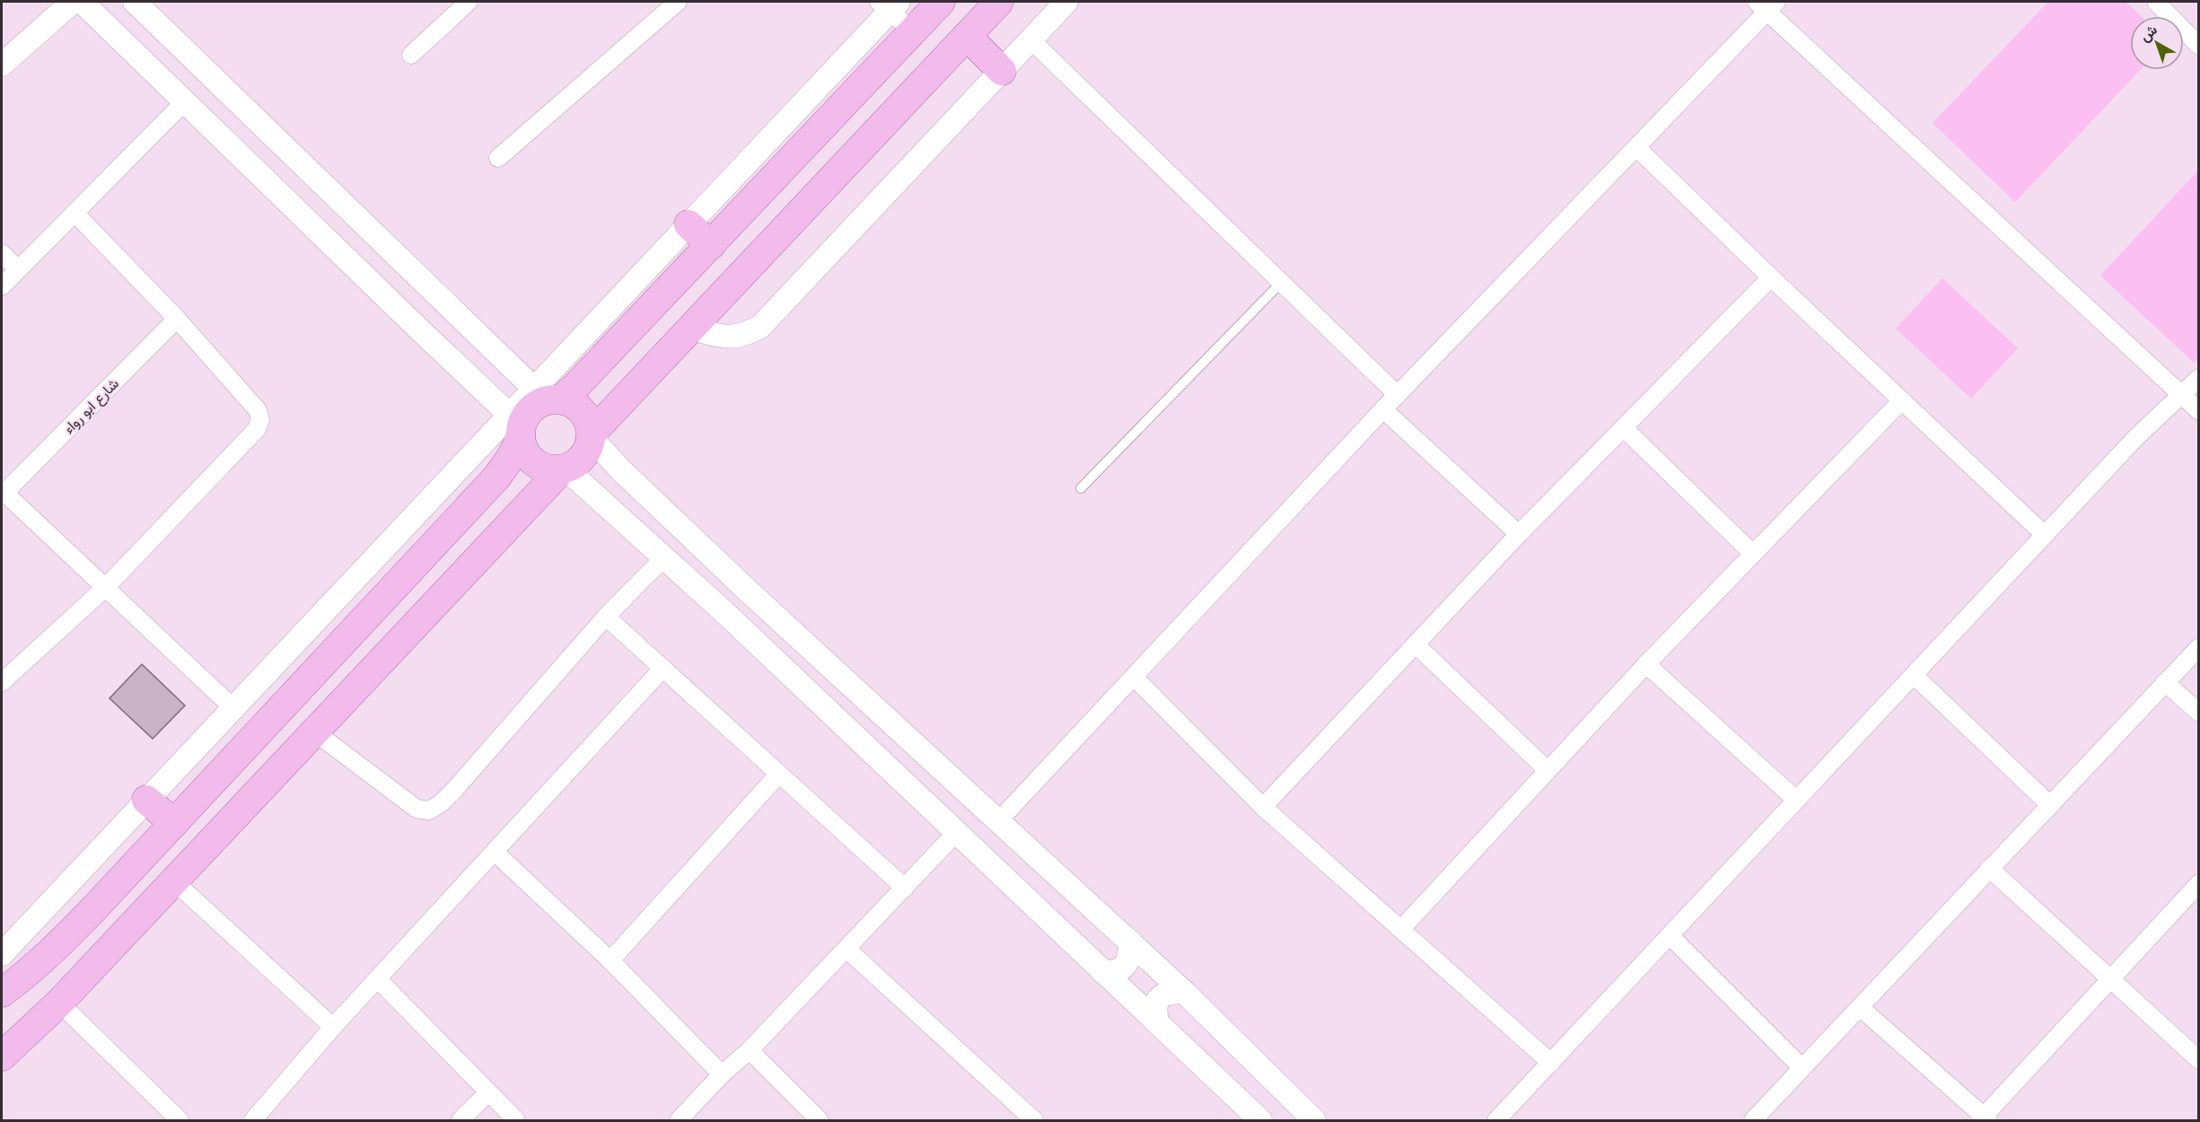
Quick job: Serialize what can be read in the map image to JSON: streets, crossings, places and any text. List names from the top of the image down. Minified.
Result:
{"streets":{"street":["شارع ابو رواء"]},"north":"top left"}
